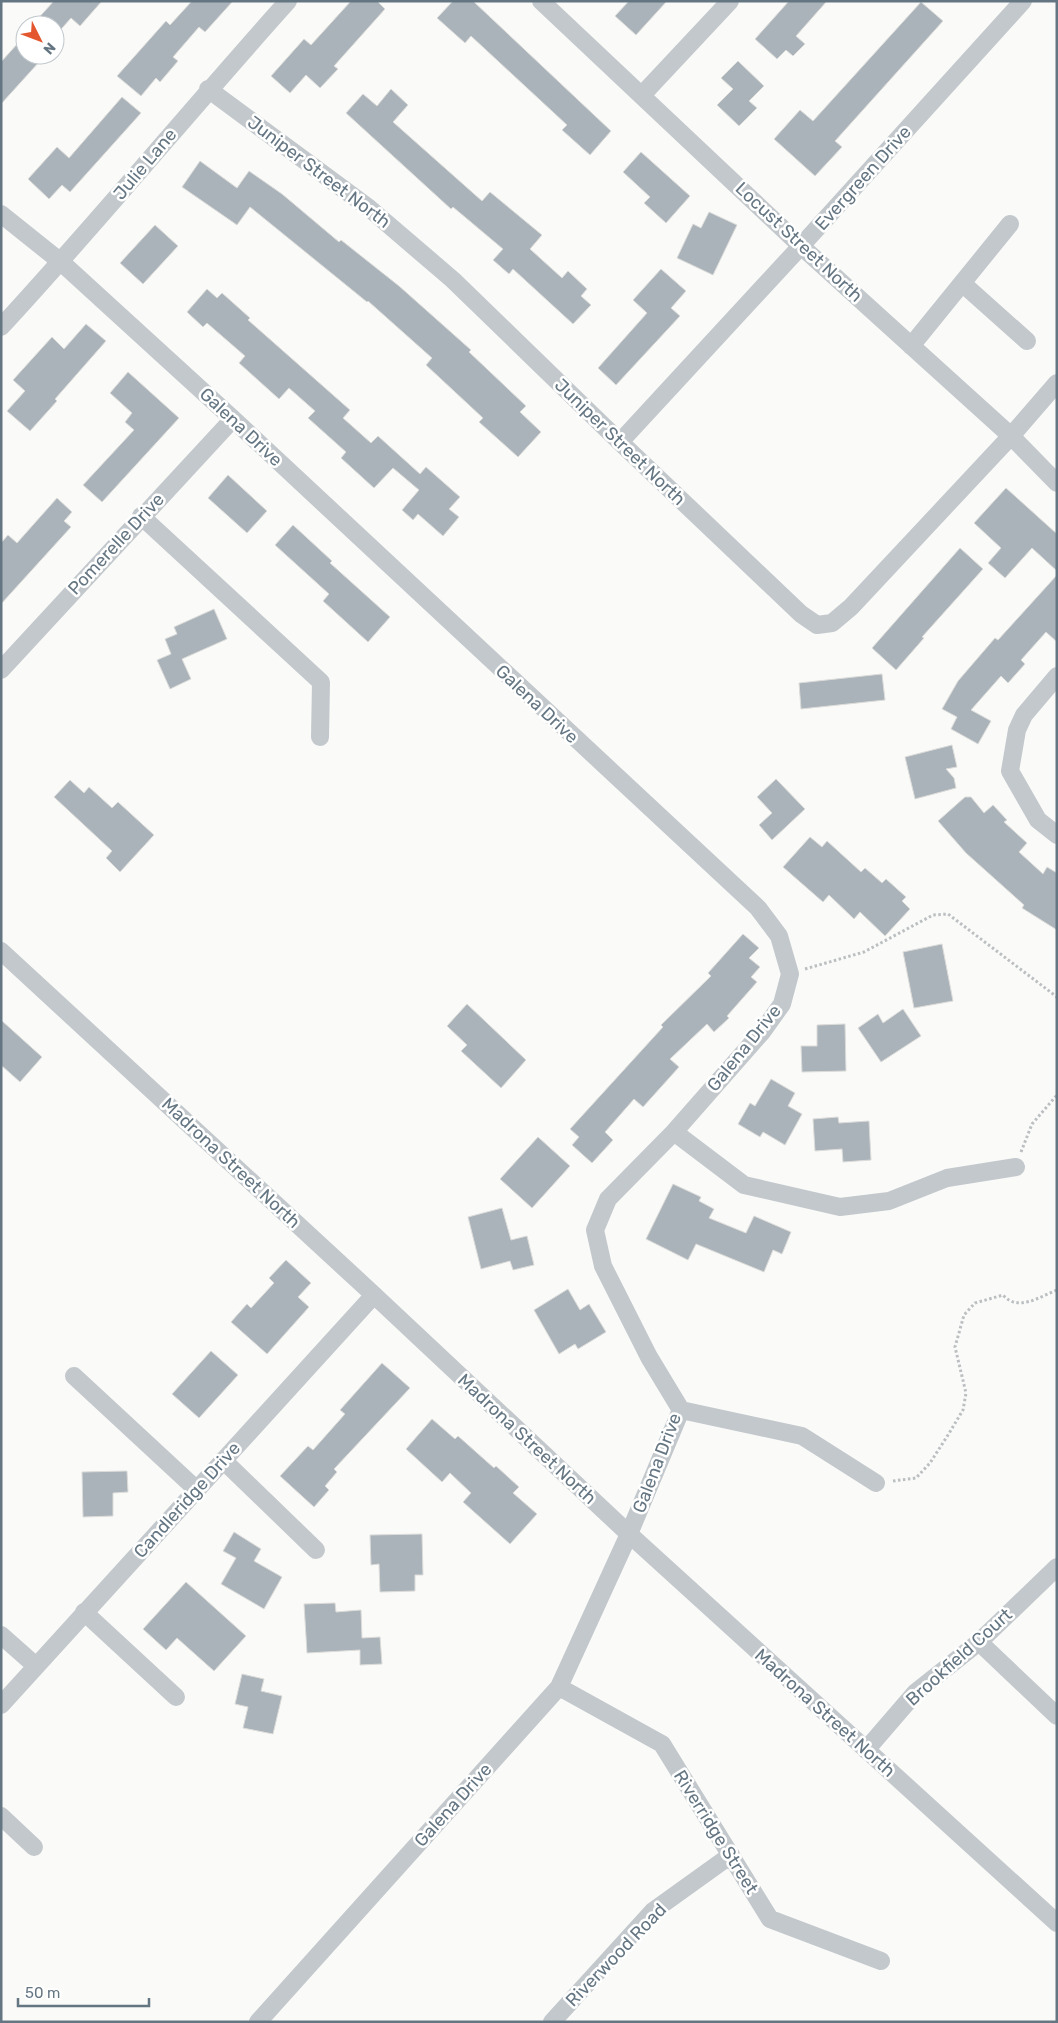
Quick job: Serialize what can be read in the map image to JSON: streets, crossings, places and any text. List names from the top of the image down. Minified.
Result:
{"streets":{"street":["Julie Lane","Juniper Street North","Evergreen Drive","Locust Street North","Galena Drive","Pomerelle Drive","Madrona Street North","Candleridge Drive","Brookfield Court","Riverridge Street","Riverwood Road"]},"crossings":[["Julie Lane","Juniper Street North"],["Julie Lane","Galena Drive"],["Juniper Street North","Evergreen Drive"],["Juniper Street North","Locust Street North"],["Evergreen Drive","Locust Street North"],["Galena Drive","Pomerelle Drive"],["Galena Drive","Madrona Street North"],["Galena Drive","Riverridge Street"],["Madrona Street North","Candleridge Drive"],["Madrona Street North","Brookfield Court"],["Riverridge Street","Riverwood Road"]],"scale_bar":"50 m","north":"bottom right"}
